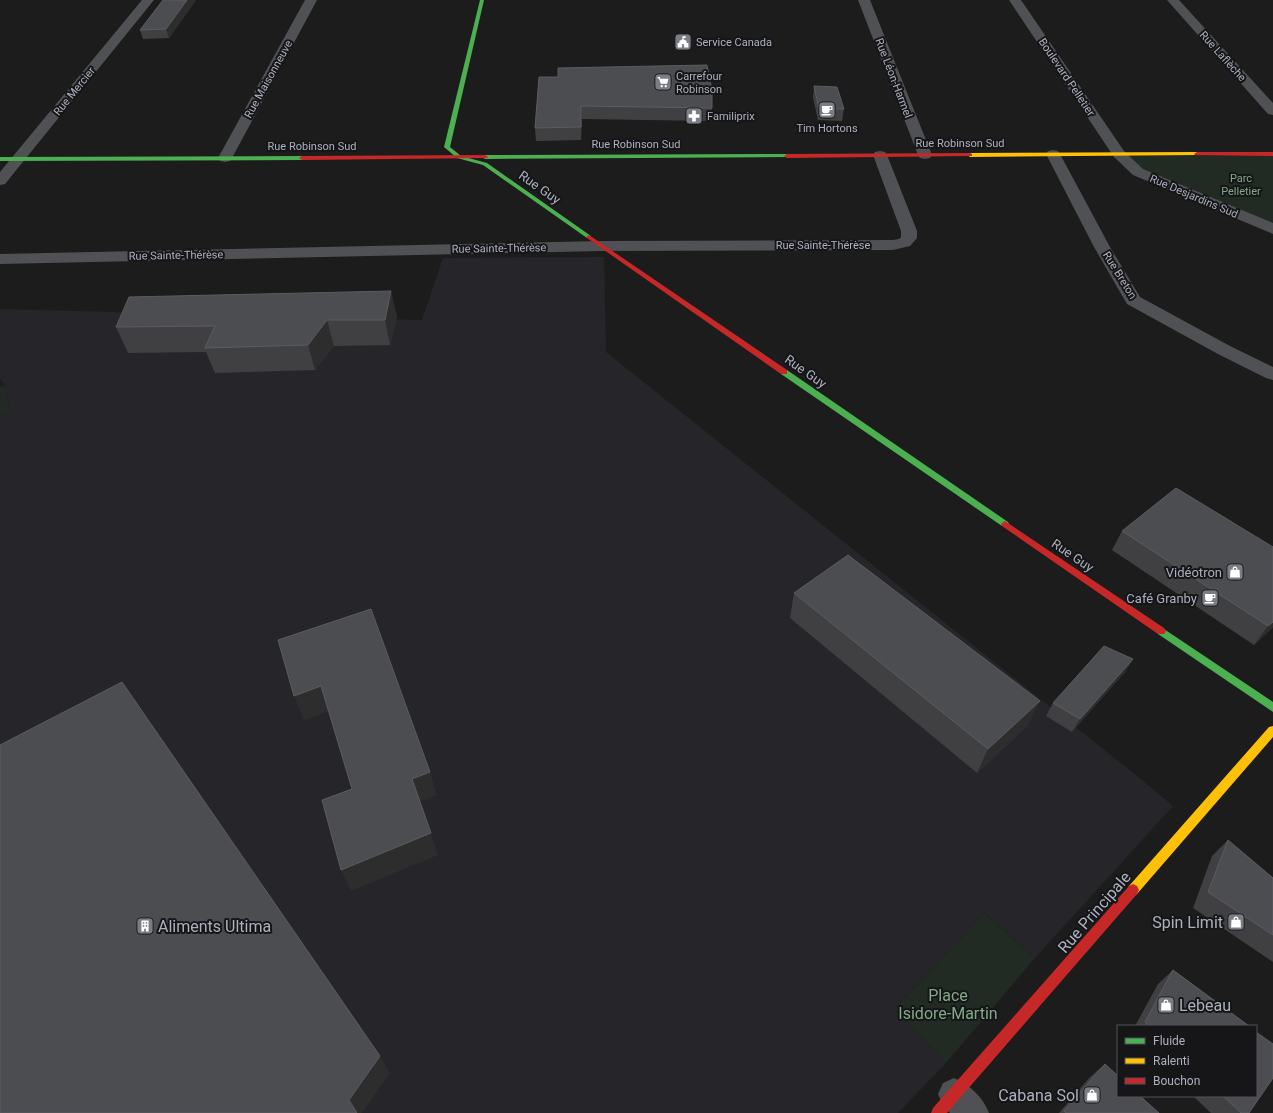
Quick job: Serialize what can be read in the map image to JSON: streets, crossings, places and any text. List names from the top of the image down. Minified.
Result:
{"streets":{"street":["Rue Laflèche","Boulevard Pelletier","Rue Léon-Harmel","Rue Maisonneuve","Rue Mercier","Rue Robinson Sud","Rue Guy","Rue Desjardins Sud","Rue Sainte-Thérèse","Rue Breton","Rue Principale"]},"crossings":[["Boulevard Pelletier","Rue Robinson Sud"],["Boulevard Pelletier","Rue Desjardins Sud"],["Rue Léon-Harmel","Rue Robinson Sud"],["Rue Maisonneuve","Rue Robinson Sud"],["Rue Mercier","Rue Robinson Sud"],["Rue Robinson Sud","Rue Guy"],["Rue Robinson Sud","Rue Desjardins Sud"],["Rue Robinson Sud","Rue Sainte-Thérèse"],["Rue Robinson Sud","Rue Breton"],["Rue Guy","Rue Sainte-Thérèse"]],"parks":["Parc Pelletier","Place Isidore-Martin"],"places":{"public building":["Service Canada"],"supermarket":["Carrefour Robinson"],"cafe":["Tim Hortons","Café Granby"],"pharmacy":["Familiprix"],"shop":["Vidéotron","Spin Limit","Lebeau","Cabana Sol"],"building":["Aliments Ultima"]},"legend":["Fluide","Ralenti","Bouchon"]}
